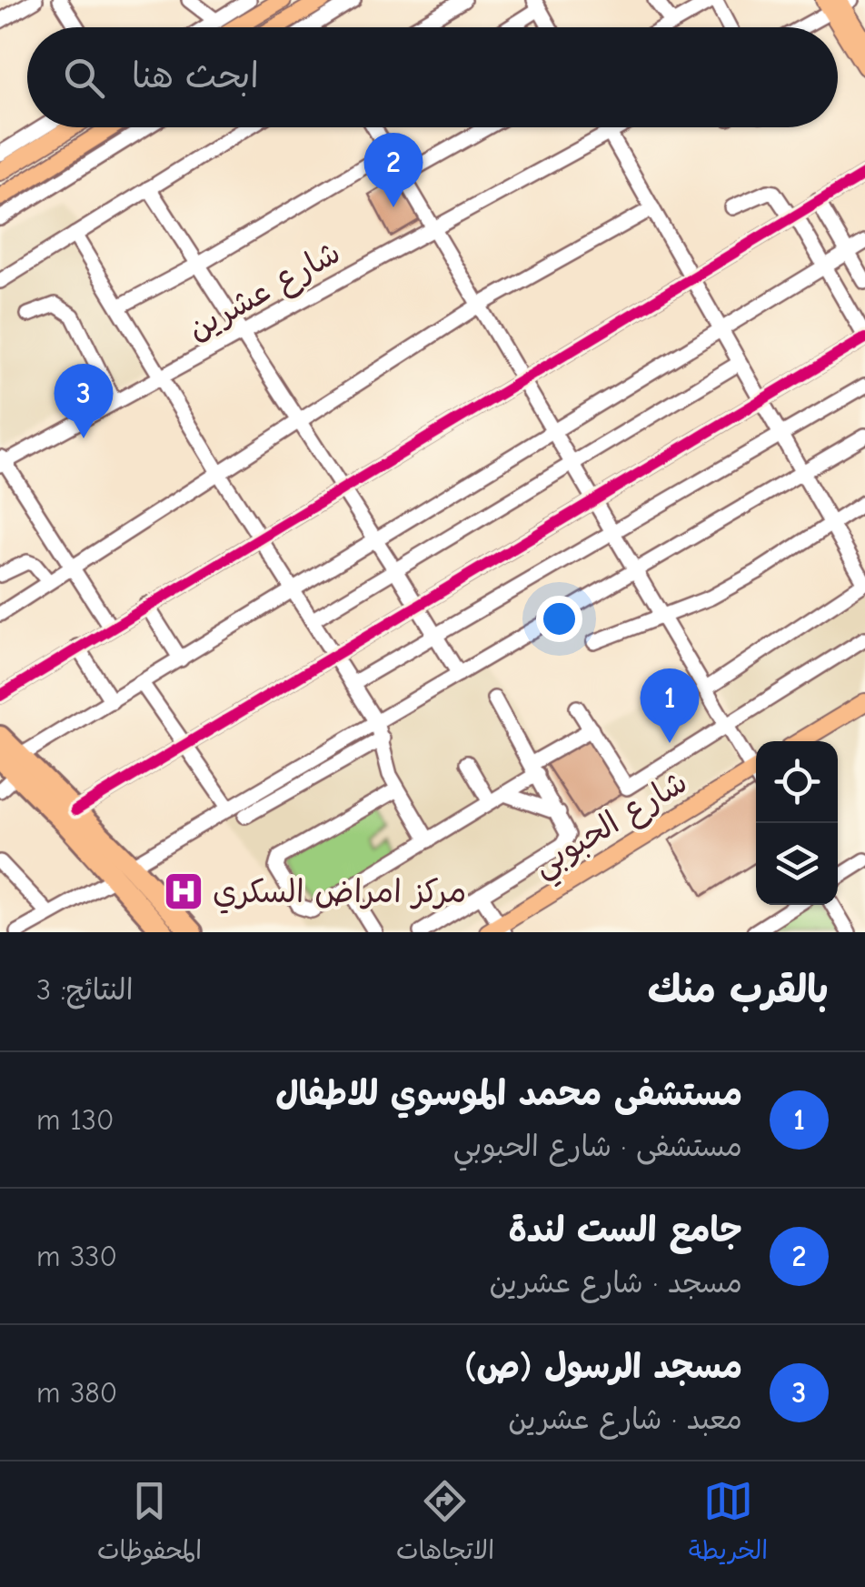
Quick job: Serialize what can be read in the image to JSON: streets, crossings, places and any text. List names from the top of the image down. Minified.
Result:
{"streets":{"main road":["شارع الحبوبي"],"street":["شارع عشرين"]},"places":{"hospital":["مركز امراض السكري"]},"page":{"search":"ابحث هنا","pins":["2","3","1"],"heading":["بالقرب منك","النتائج: 3"],"list":[{"mark":"1","name":"مستشفى محمد الموسوي للاطفال","note":"مستشفى · شارع الحبوبي","value":"130 m"},{"mark":"2","name":"جامع الست لندة","note":"مسجد · شارع عشرين","value":"330 m"},{"mark":"3","name":"مسجد الرسول (ص)","note":"معبد · شارع عشرين","value":"380 m"}],"nav":["الخريطة","الاتجاهات","المحفوظات"]}}
